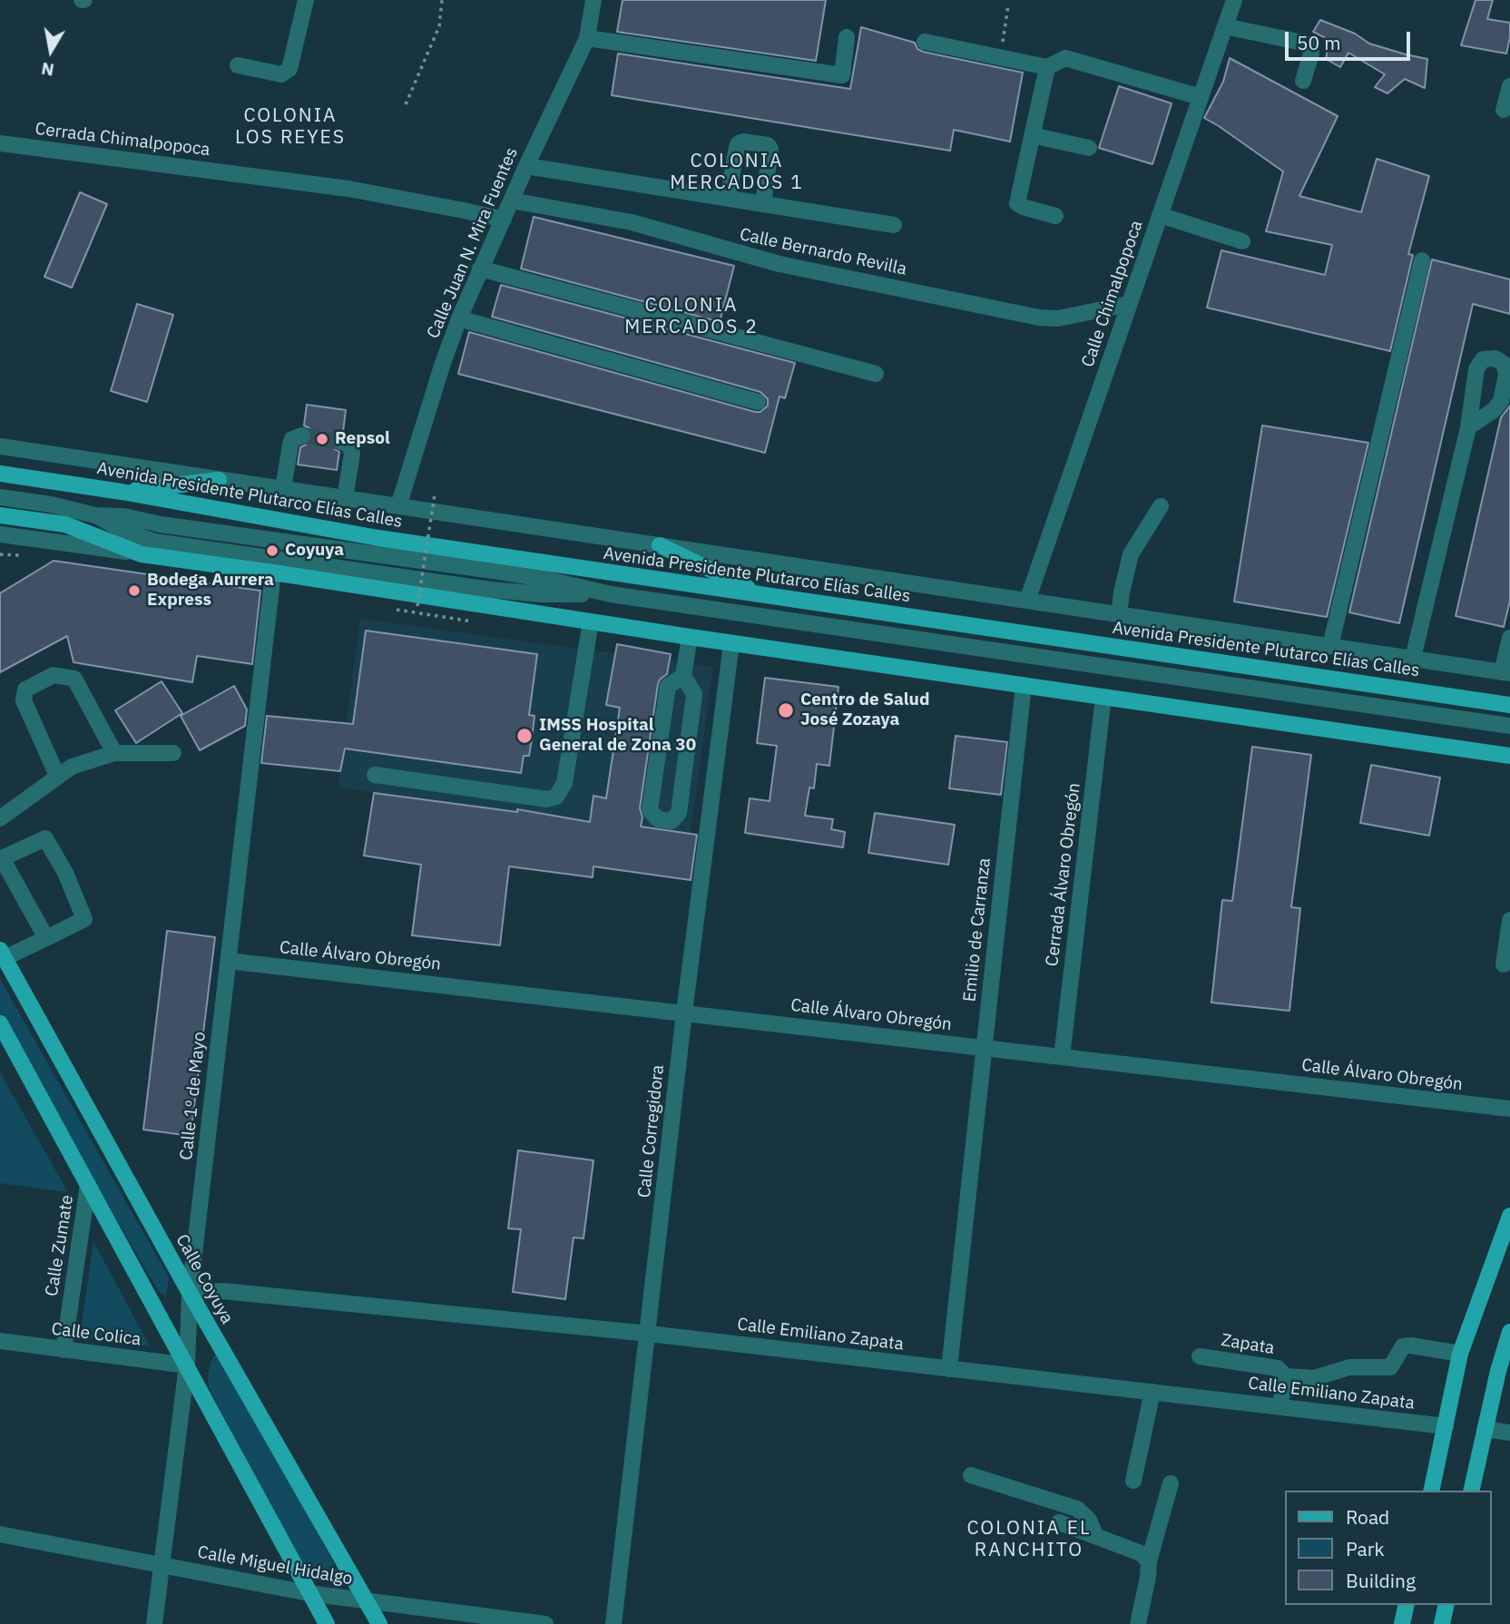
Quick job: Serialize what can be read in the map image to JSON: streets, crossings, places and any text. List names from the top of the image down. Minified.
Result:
{"streets":{"main road":["Avenida Presidente Plutarco Elías Calles","Calle Coyuya"],"street":["Cerrada Chimalpopoca","Calle Juan N. Mira Fuentes","Calle Bernardo Revilla","Calle Chimalpopoca","Cerrada Álvaro Obregón","Emilio de Carranza","Calle Álvaro Obregón","Calle 1º de Mayo","Calle Corregidora","Calle Zumate","Calle Colica","Calle Emiliano Zapata","Zapata","Calle Miguel Hidalgo"]},"crossings":[["Cerrada Chimalpopoca","Calle Juan N. Mira Fuentes"],["Calle Juan N. Mira Fuentes","Calle Bernardo Revilla"],["Calle Juan N. Mira Fuentes","Avenida Presidente Plutarco Elías Calles"],["Calle Bernardo Revilla","Calle Chimalpopoca"],["Calle Chimalpopoca","Avenida Presidente Plutarco Elías Calles"],["Cerrada Álvaro Obregón","Calle Álvaro Obregón"],["Emilio de Carranza","Calle Álvaro Obregón"],["Emilio de Carranza","Calle Emiliano Zapata"],["Calle Álvaro Obregón","Calle 1º de Mayo"],["Calle Álvaro Obregón","Calle Corregidora"],["Calle 1º de Mayo","Calle Coyuya"],["Calle 1º de Mayo","Calle Colica"],["Calle 1º de Mayo","Calle Emiliano Zapata"],["Calle 1º de Mayo","Calle Miguel Hidalgo"],["Calle Corregidora","Calle Emiliano Zapata"],["Calle Zumate","Calle Colica"],["Calle Coyuya","Calle Emiliano Zapata"],["Calle Coyuya","Calle Miguel Hidalgo"]],"districts":["COLONIA LOS REYES","COLONIA MERCADOS 1","COLONIA MERCADOS 2","COLONIA EL RANCHITO"],"places":["Repsol","Coyuya","Bodega Aurrera Express","Centro de Salud José Zozaya","IMSS Hospital General de Zona 30"],"legend":["Road","Park","Building"],"scale_bar":"50 m","north":"bottom"}
